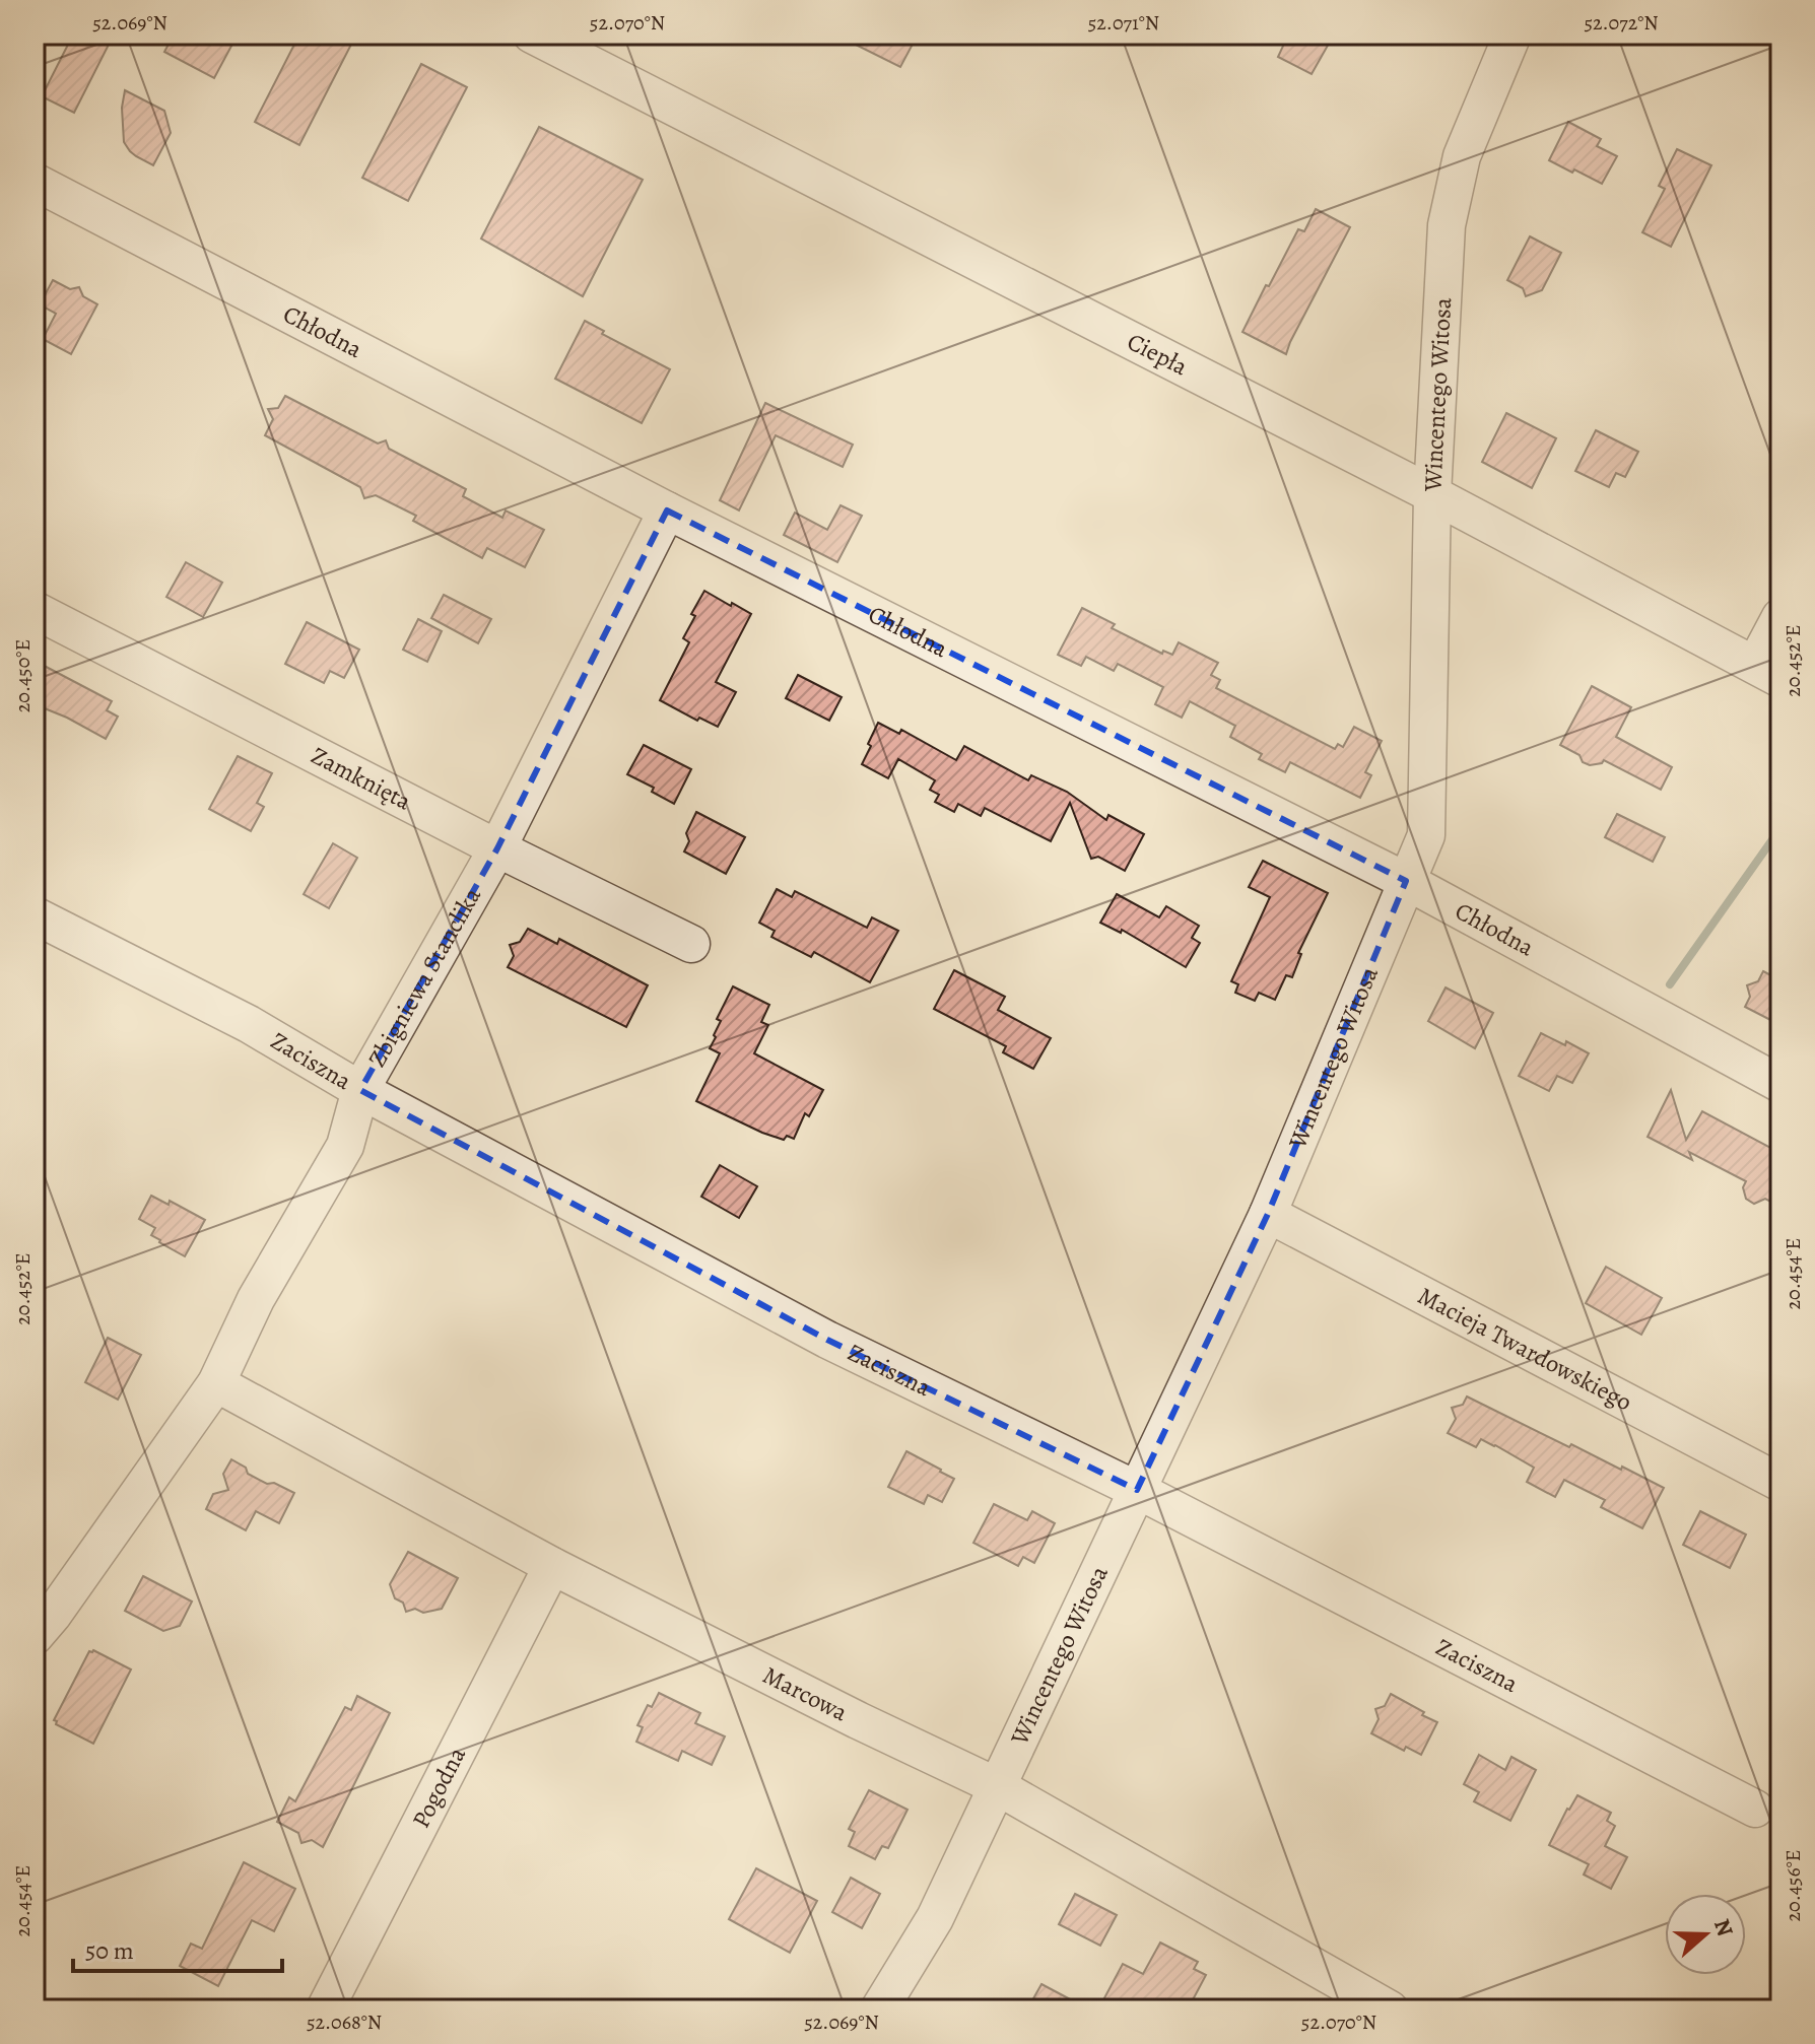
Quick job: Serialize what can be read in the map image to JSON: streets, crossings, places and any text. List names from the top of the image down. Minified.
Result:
{"streets":{"street":["Chłodna","Ciepła","Wincentego Witosa","Zamknięta","Zbigniewa Stanclika","Zaciszna","Macieja Twardowskiego","Marcowa","Pogodna"]},"crossings":[["Chłodna","Wincentego Witosa"],["Chłodna","Zbigniewa Stanclika"],["Ciepła","Wincentego Witosa"],["Wincentego Witosa","Zaciszna"],["Wincentego Witosa","Macieja Twardowskiego"],["Wincentego Witosa","Marcowa"],["Zamknięta","Zbigniewa Stanclika"],["Zbigniewa Stanclika","Zaciszna"],["Zbigniewa Stanclika","Marcowa"],["Marcowa","Pogodna"]],"scale_bar":"50 m","north":"right","coordinates":["52.069°N","52.070°N","52.071°N","52.072°N","20.452°E","20.450°E","20.454°E","20.456°E","52.068°N"]}
